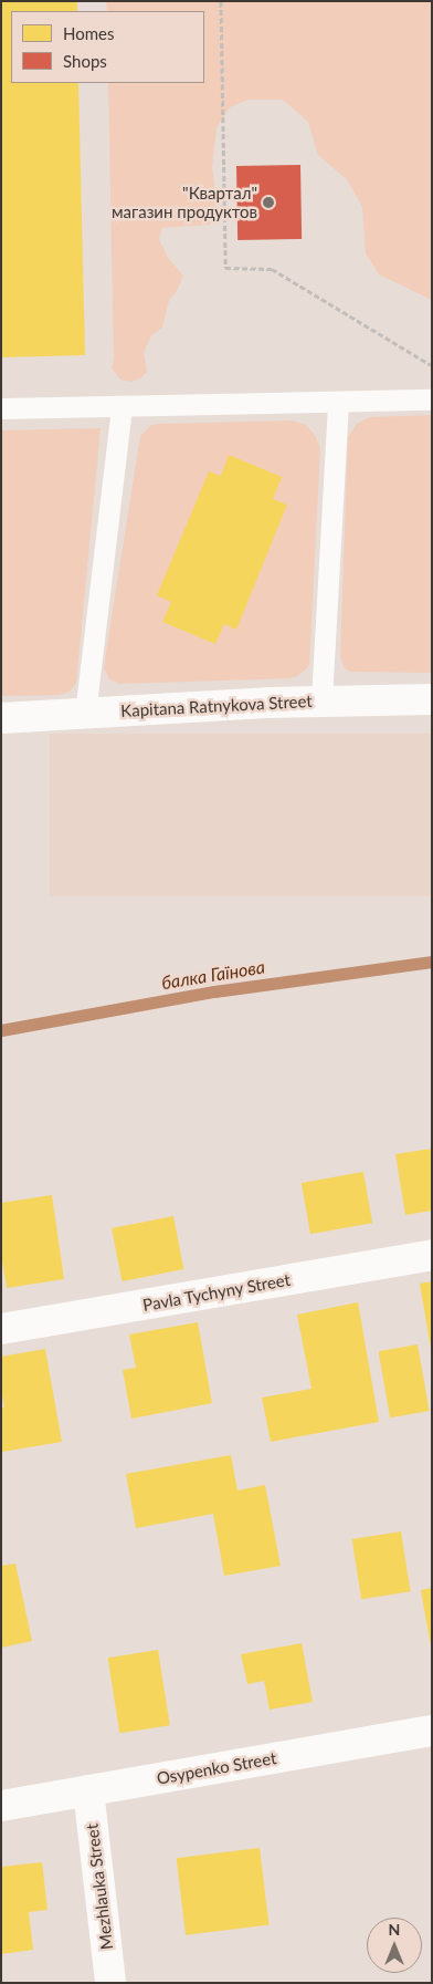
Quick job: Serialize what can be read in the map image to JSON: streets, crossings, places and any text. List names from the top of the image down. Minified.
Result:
{"streets":{"street":["Kapitana Ratnykova Street","Pavla Tychyny Street","Osypenko Street","Mezhlauka Street"]},"crossings":[["Osypenko Street","Mezhlauka Street"]],"water":["балка Гаїнова"],"places":["\"Квартал\" магазин продуктов"],"legend":["Homes","Shops"],"north":"top"}
